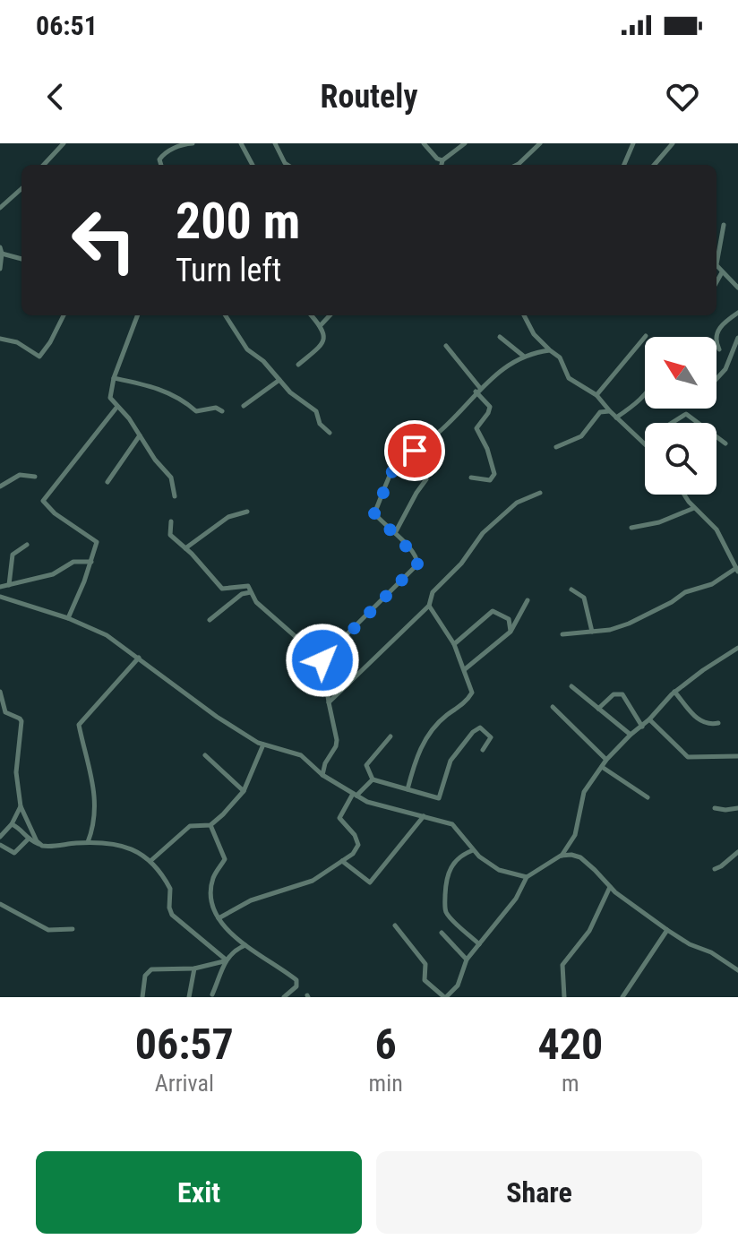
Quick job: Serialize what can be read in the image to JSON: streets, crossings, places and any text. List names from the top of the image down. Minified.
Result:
{"north":"top left","page":{"status":"06:51","header":"Routely","turn":["200 m","Turn left"],"eta":["06:57","Arrival","6","min","420","m"],"buttons":["Exit","Share"]}}
